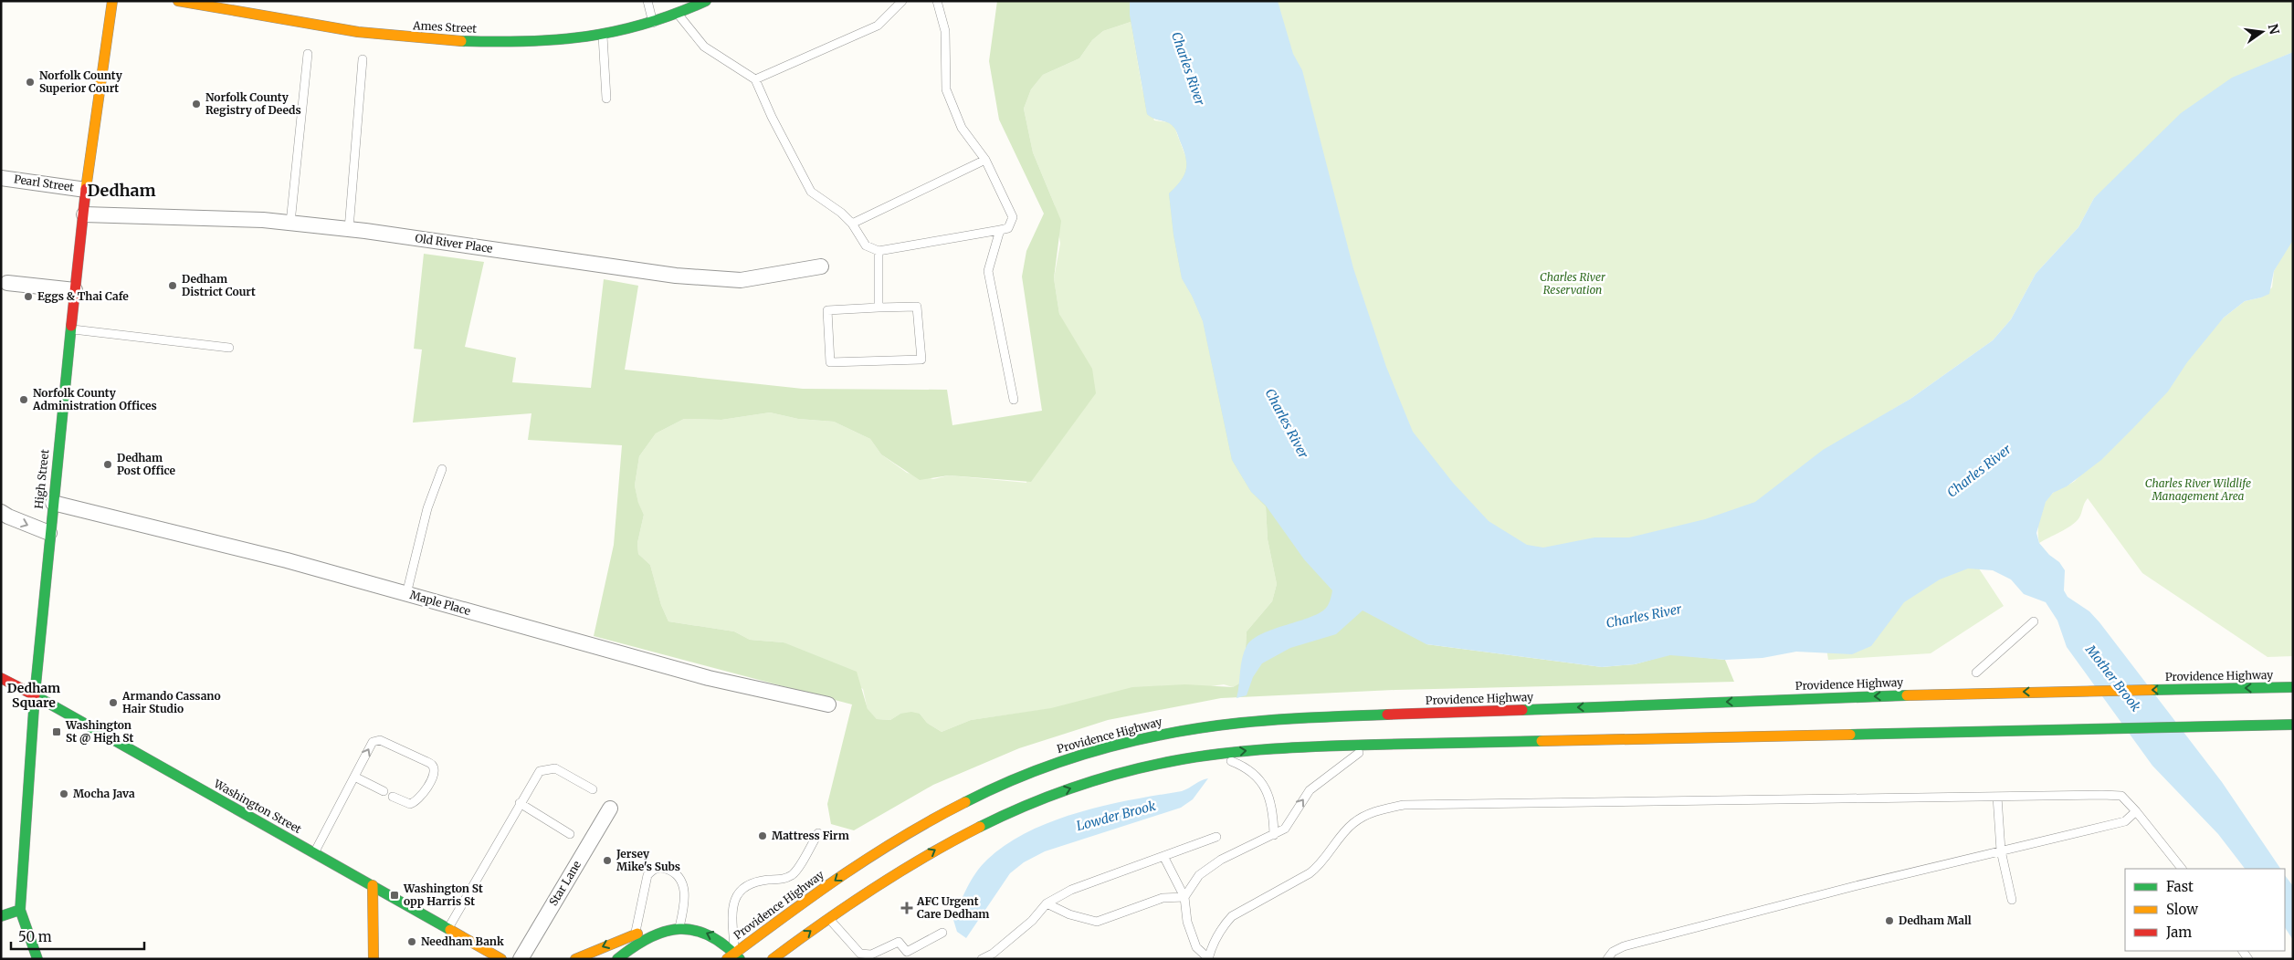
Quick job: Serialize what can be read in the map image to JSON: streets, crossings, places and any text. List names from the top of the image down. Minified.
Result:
{"streets":{"main road":["Ames Street","High Street","Providence Highway","Washington Street"],"street":["Pearl Street","Old River Place","Maple Place","Star Lane"]},"crossings":[["Pearl Street","High Street"],["Old River Place","High Street"],["High Street","Maple Place"],["High Street","Washington Street"]],"districts":["Dedham","Dedham Square"],"water":["Charles River","Mother Brook","Lowder Brook"],"parks":["Charles River Reservation","Charles River Wildlife Management Area"],"places":{"other":["Norfolk County Superior Court","Norfolk County Registry of Deeds","Dedham District Court","Eggs & Thai Cafe","Norfolk County Administration Offices","Dedham Post Office","Armando Cassano Hair Studio","Mocha Java","Mattress Firm","Jersey Mike's Subs","Dedham Mall","Needham Bank"],"transit":["Washington St @ High St","Washington St opp Harris St"],"health":["AFC Urgent Care Dedham"]},"legend":["Fast","Slow","Jam"],"scale_bar":"50 m","north":"right"}
